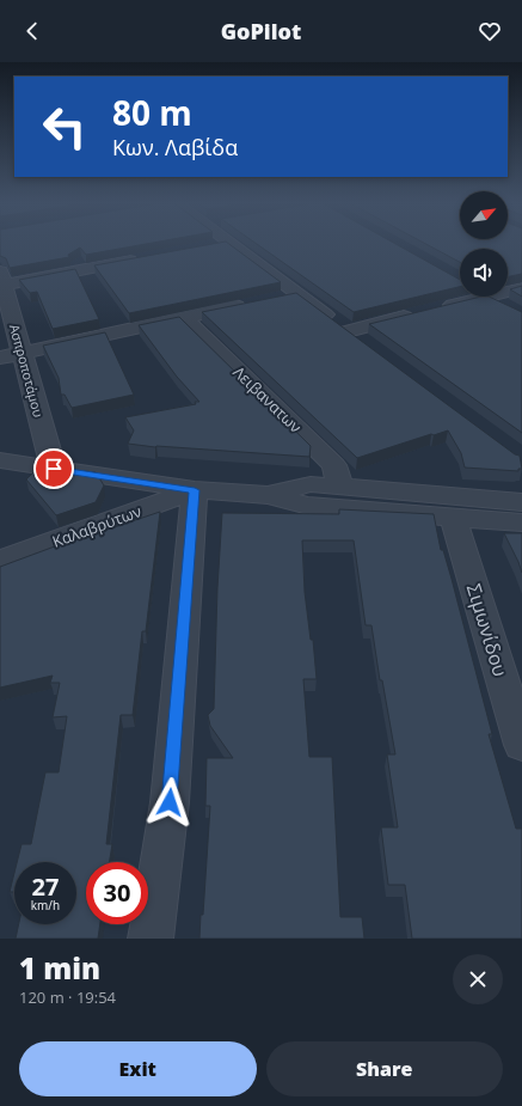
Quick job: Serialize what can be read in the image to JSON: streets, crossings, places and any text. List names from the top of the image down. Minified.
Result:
{"streets":{"street":["Ασπροποτάμου","Λειβανατων","Καλαβρύτων","Σιμωνίδου"]},"north":"top right","page":{"header":"GoPilot","turn":["80 m","Κων. Λαβίδα"],"speed":"27 km/h","limit":"30","heading":["1 min","120 m · 19:54"],"buttons":["Exit","Share"]}}
